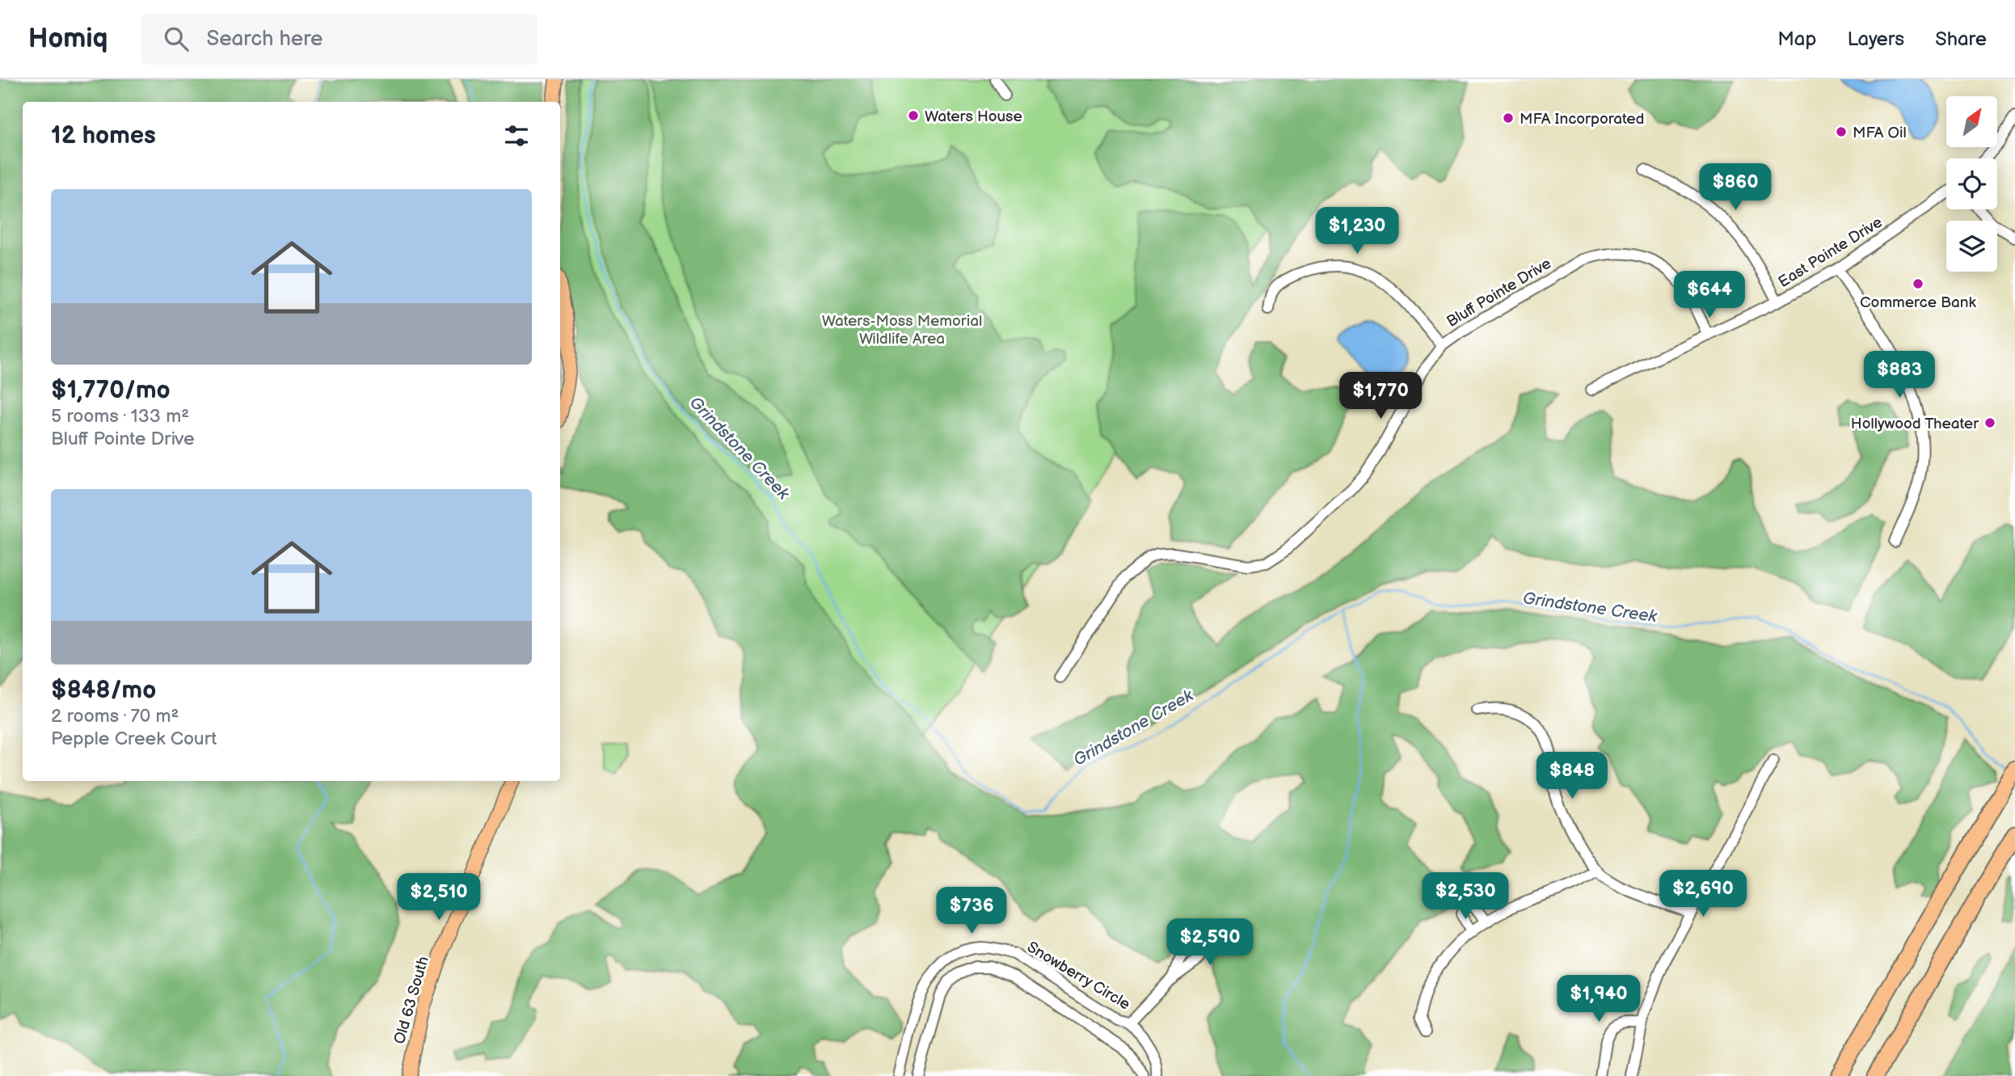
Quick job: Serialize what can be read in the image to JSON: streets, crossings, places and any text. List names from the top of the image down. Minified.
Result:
{"streets":{"main road":["Old 63 South"],"street":["East Pointe Drive","Bluff Pointe Drive","Snowberry Circle"]},"crossings":[["East Pointe Drive","Bluff Pointe Drive"]],"water":["Grindstone Creek"],"parks":["Waters-Moss Memorial Wildlife Area"],"places":["Waters House","MFA Incorporated","MFA Oil","Commerce Bank","Hollywood Theater"],"north":"top right","page":{"header":"Homiq","search":"Search here","nav":["Map","Layers","Share"],"heading":"12 homes","price":["$860","$1,230","$644","$883","$1,770","$848","$2,690","$2,530","$2,510","$736","$2,590","$1,940"],"list":[{"name":"$1,770/mo","note":"5 rooms · 133 m² · Bluff Pointe Drive"},{"name":"$848/mo","note":"2 rooms · 70 m² · Pepple Creek Court"}]}}
